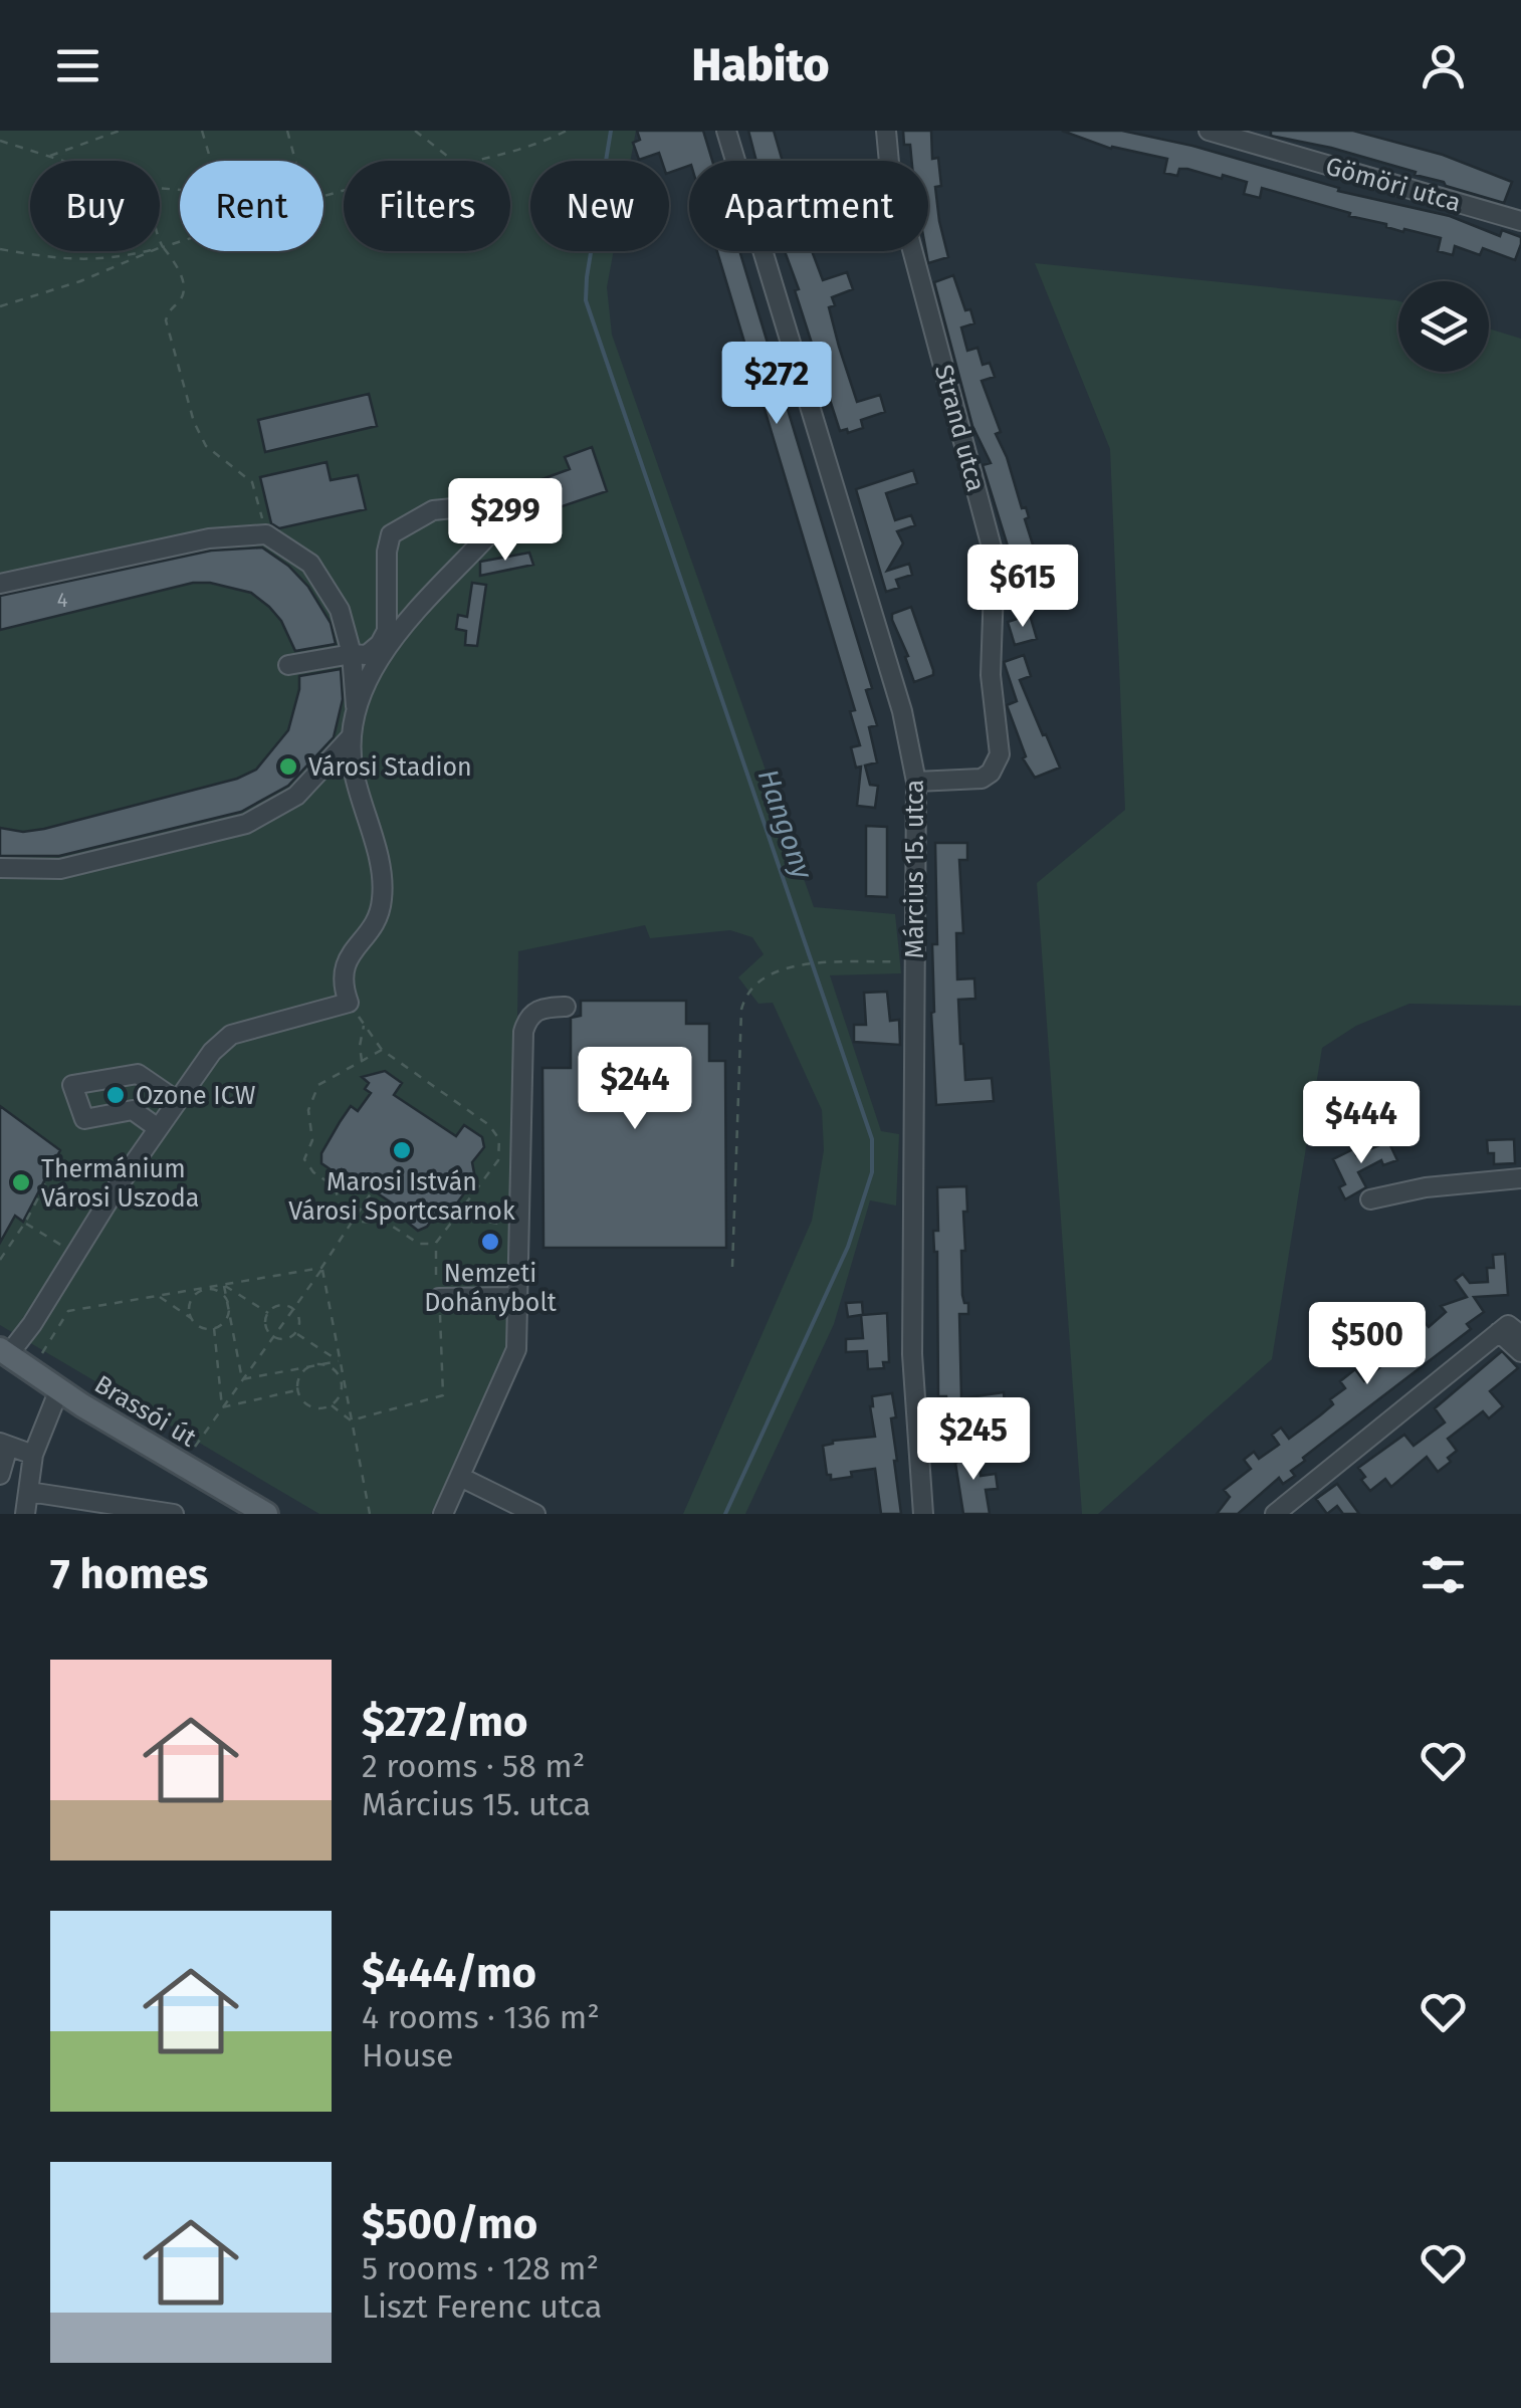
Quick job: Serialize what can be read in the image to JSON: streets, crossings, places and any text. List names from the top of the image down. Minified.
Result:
{"streets":{"main road":["Brassói út"],"street":["Gömöri utca","Strand utca","Március 15. utca"]},"crossings":[["Strand utca","Március 15. utca"]],"water":["Hangony"],"places":["Városi Stadion","Ozone ICW","Marosi István Városi Sportcsarnok","Thermánium Városi Uszoda","Nemzeti Dohánybolt"],"house_numbers":["4"],"page":{"header":"Habito","chip":["Buy","Rent","Filters","New","Apartment"],"price":["$272","$299","$615","$244","$444","$500","$245"],"heading":"7 homes","list":[{"name":"$272/mo","note":"2 rooms · 58 m² · Március 15. utca"},{"name":"$444/mo","note":"4 rooms · 136 m² · House"},{"name":"$500/mo","note":"5 rooms · 128 m² · Liszt Ferenc utca"}]}}
